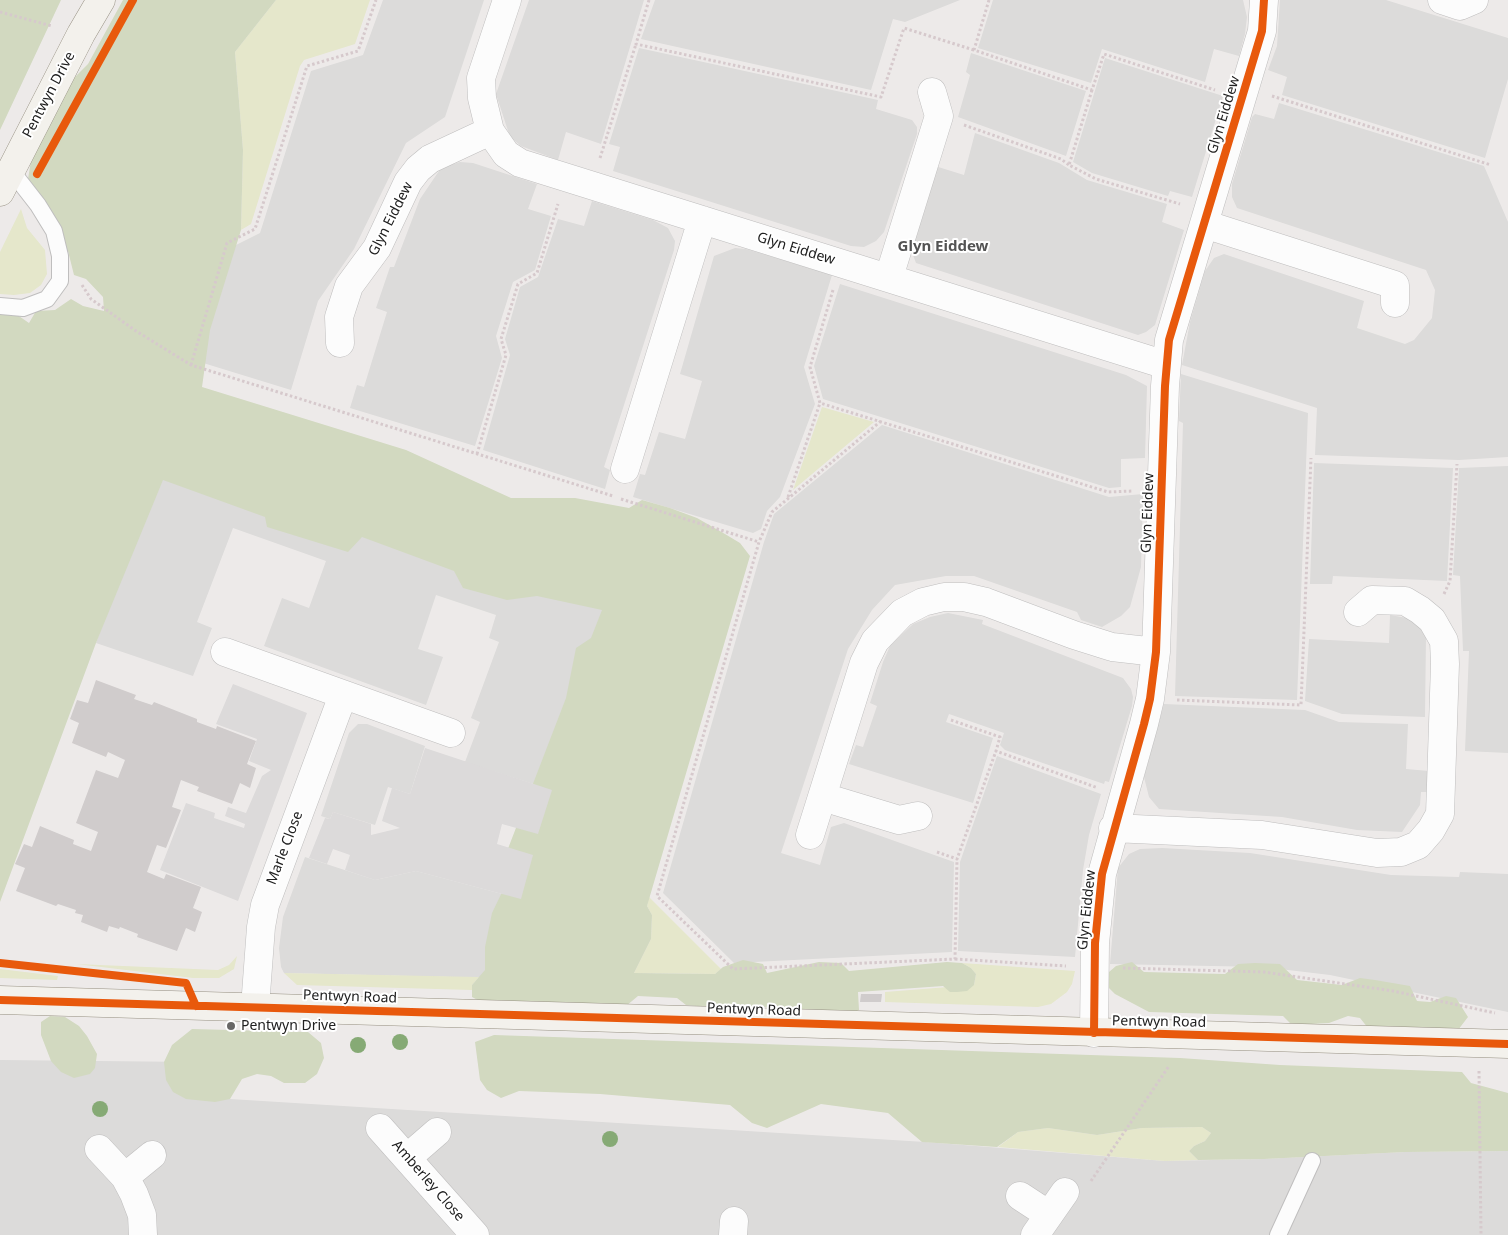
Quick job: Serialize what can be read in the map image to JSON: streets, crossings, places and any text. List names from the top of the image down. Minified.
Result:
{"streets":{"street":["Pentwyn Drive","Glyn Eiddew","Marle Close","Pentwyn Road","Amberley Close"]},"crossings":[["Glyn Eiddew","Pentwyn Road"],["Marle Close","Pentwyn Road"]],"districts":["Glyn Eiddew"],"places":["Pentwyn Drive"]}
